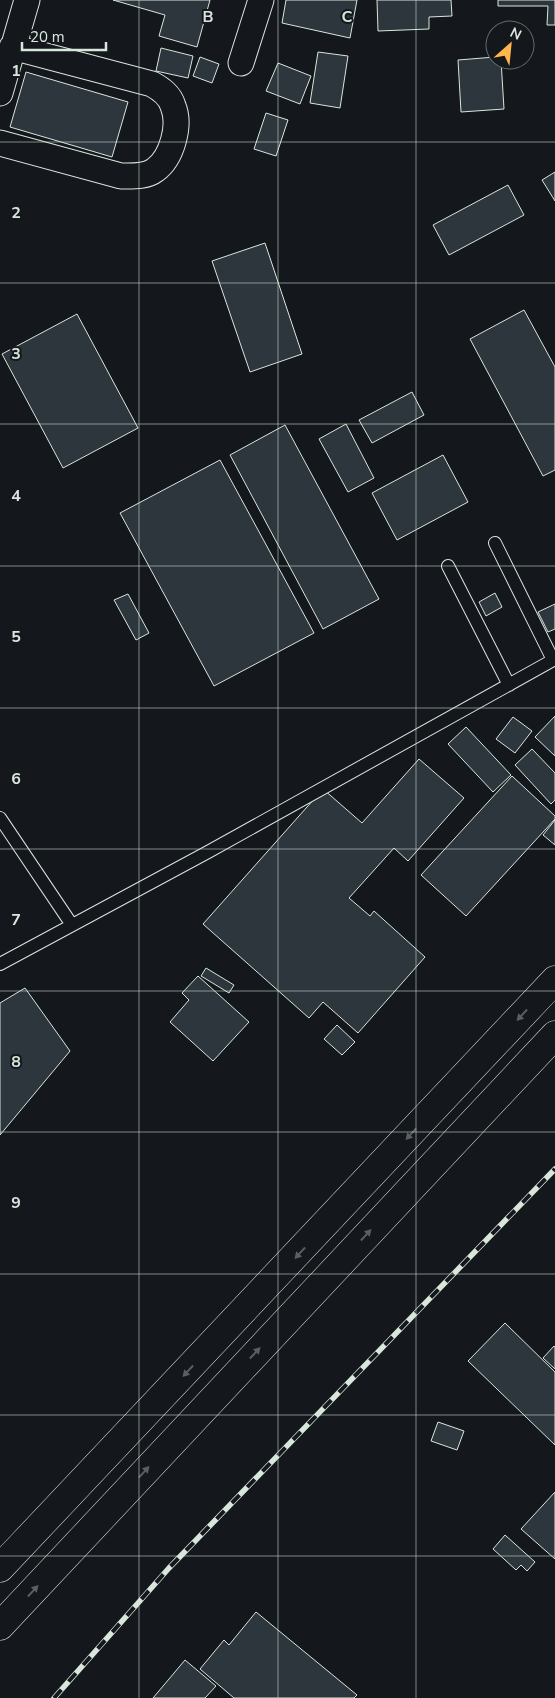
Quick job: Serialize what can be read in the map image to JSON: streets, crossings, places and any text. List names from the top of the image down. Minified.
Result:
{"scale_bar":"20 m","north":"top right","grid":{"columns":["B","C"],"rows":["1","2","3","4","5","6","7","8","9"]}}
